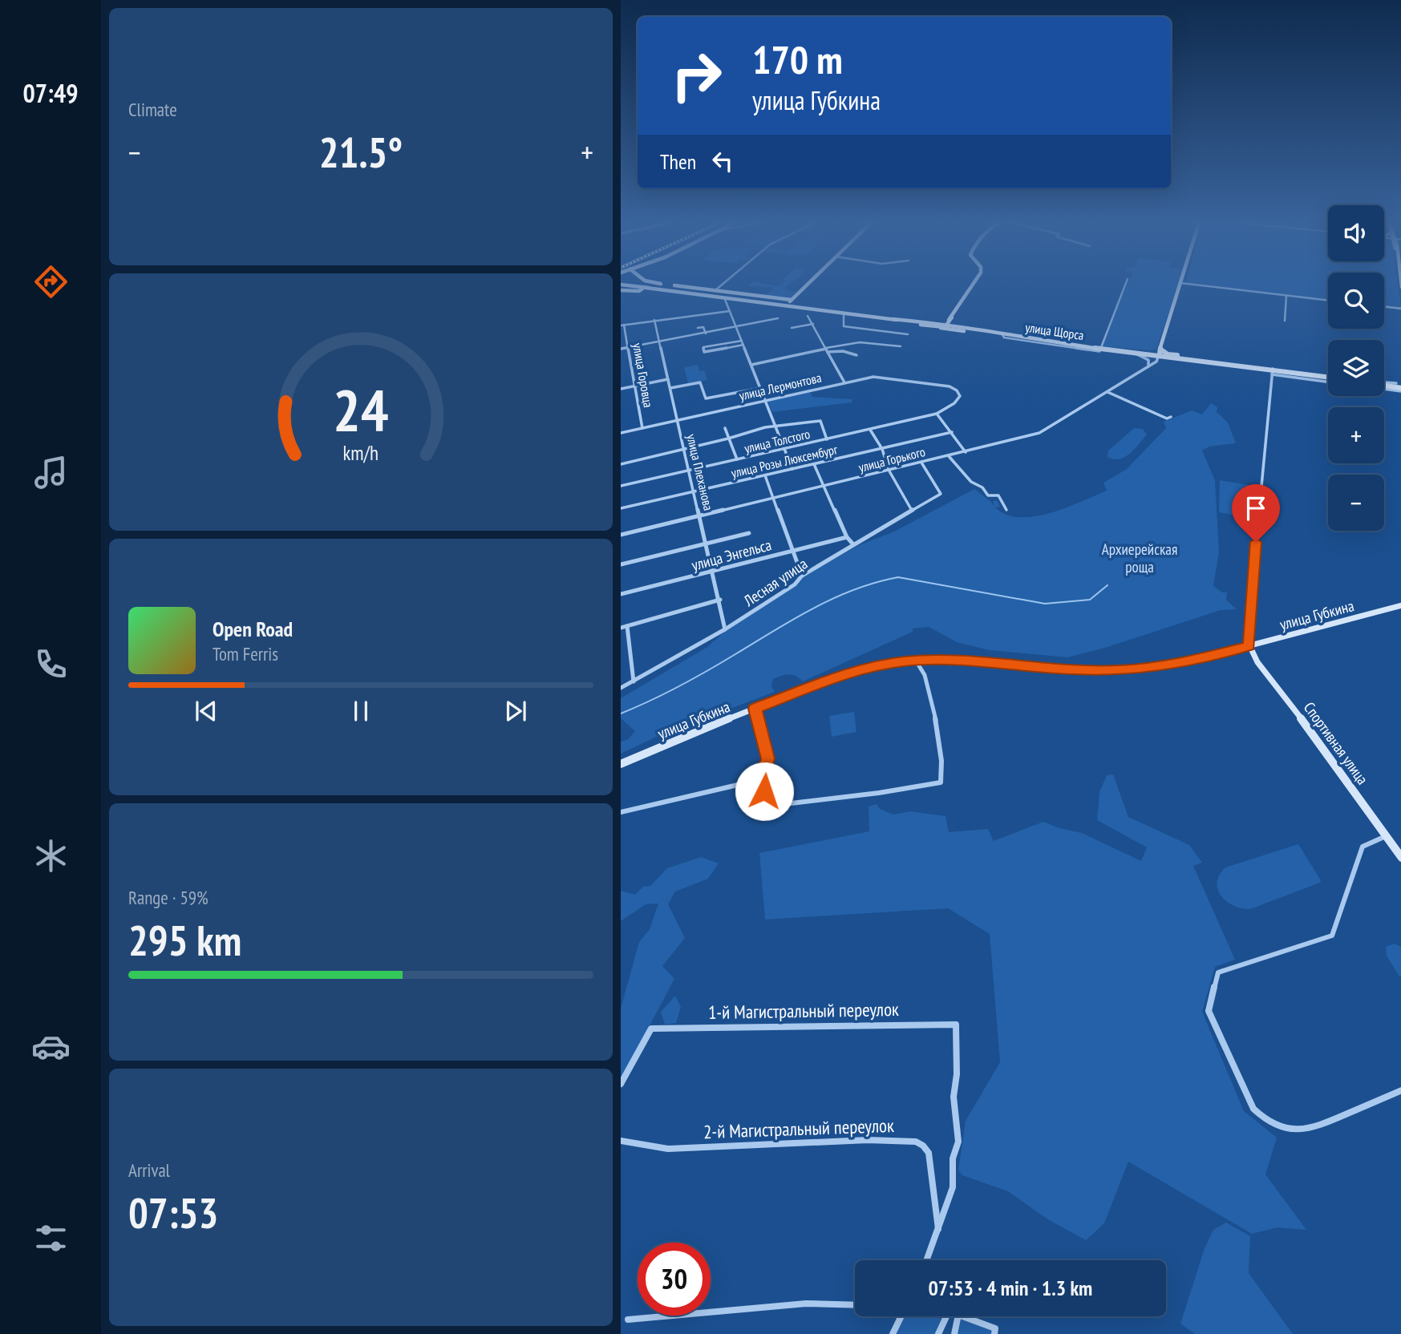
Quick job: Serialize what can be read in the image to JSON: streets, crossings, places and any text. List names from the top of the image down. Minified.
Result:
{"streets":{"main road":["улица Щорса","улица Губкина","Спортивная улица"],"street":["улица Горовца","улица Лермонтова","улица Толстого","улица Горького","улица Розы Люксембург","улица Плеханова","улица Энгельса","Лесная улица","1-й Магистральный переулок","2-й Магистральный переулок"]},"crossings":[["улица Щорса","улица Горького"],["улица Горовца","улица Лермонтова"],["улица Лермонтова","улица Плеханова"],["улица Толстого","улица Плеханова"],["улица Горького","улица Плеханова"],["улица Горького","Лесная улица"],["улица Розы Люксембург","улица Плеханова"],["улица Плеханова","улица Энгельса"],["улица Плеханова","Лесная улица"],["улица Губкина","Спортивная улица"],["1-й Магистральный переулок","2-й Магистральный переулок"]],"parks":["Архиерейская роща"],"page":{"tabs":"07:49","tile":["Climate",["Range · 59%","295 km"],["Arrival","07:53"]],"turn":["170 m","улица Губкина"],"heat":["−","21.5°","+"],"then":"Then","map_buttons":["+","−"],"song":["Open Road","Tom Ferris"],"limit":"30","trip":"07:53 · 4 min · 1.3 km","gauge":["24","km/h"]}}
